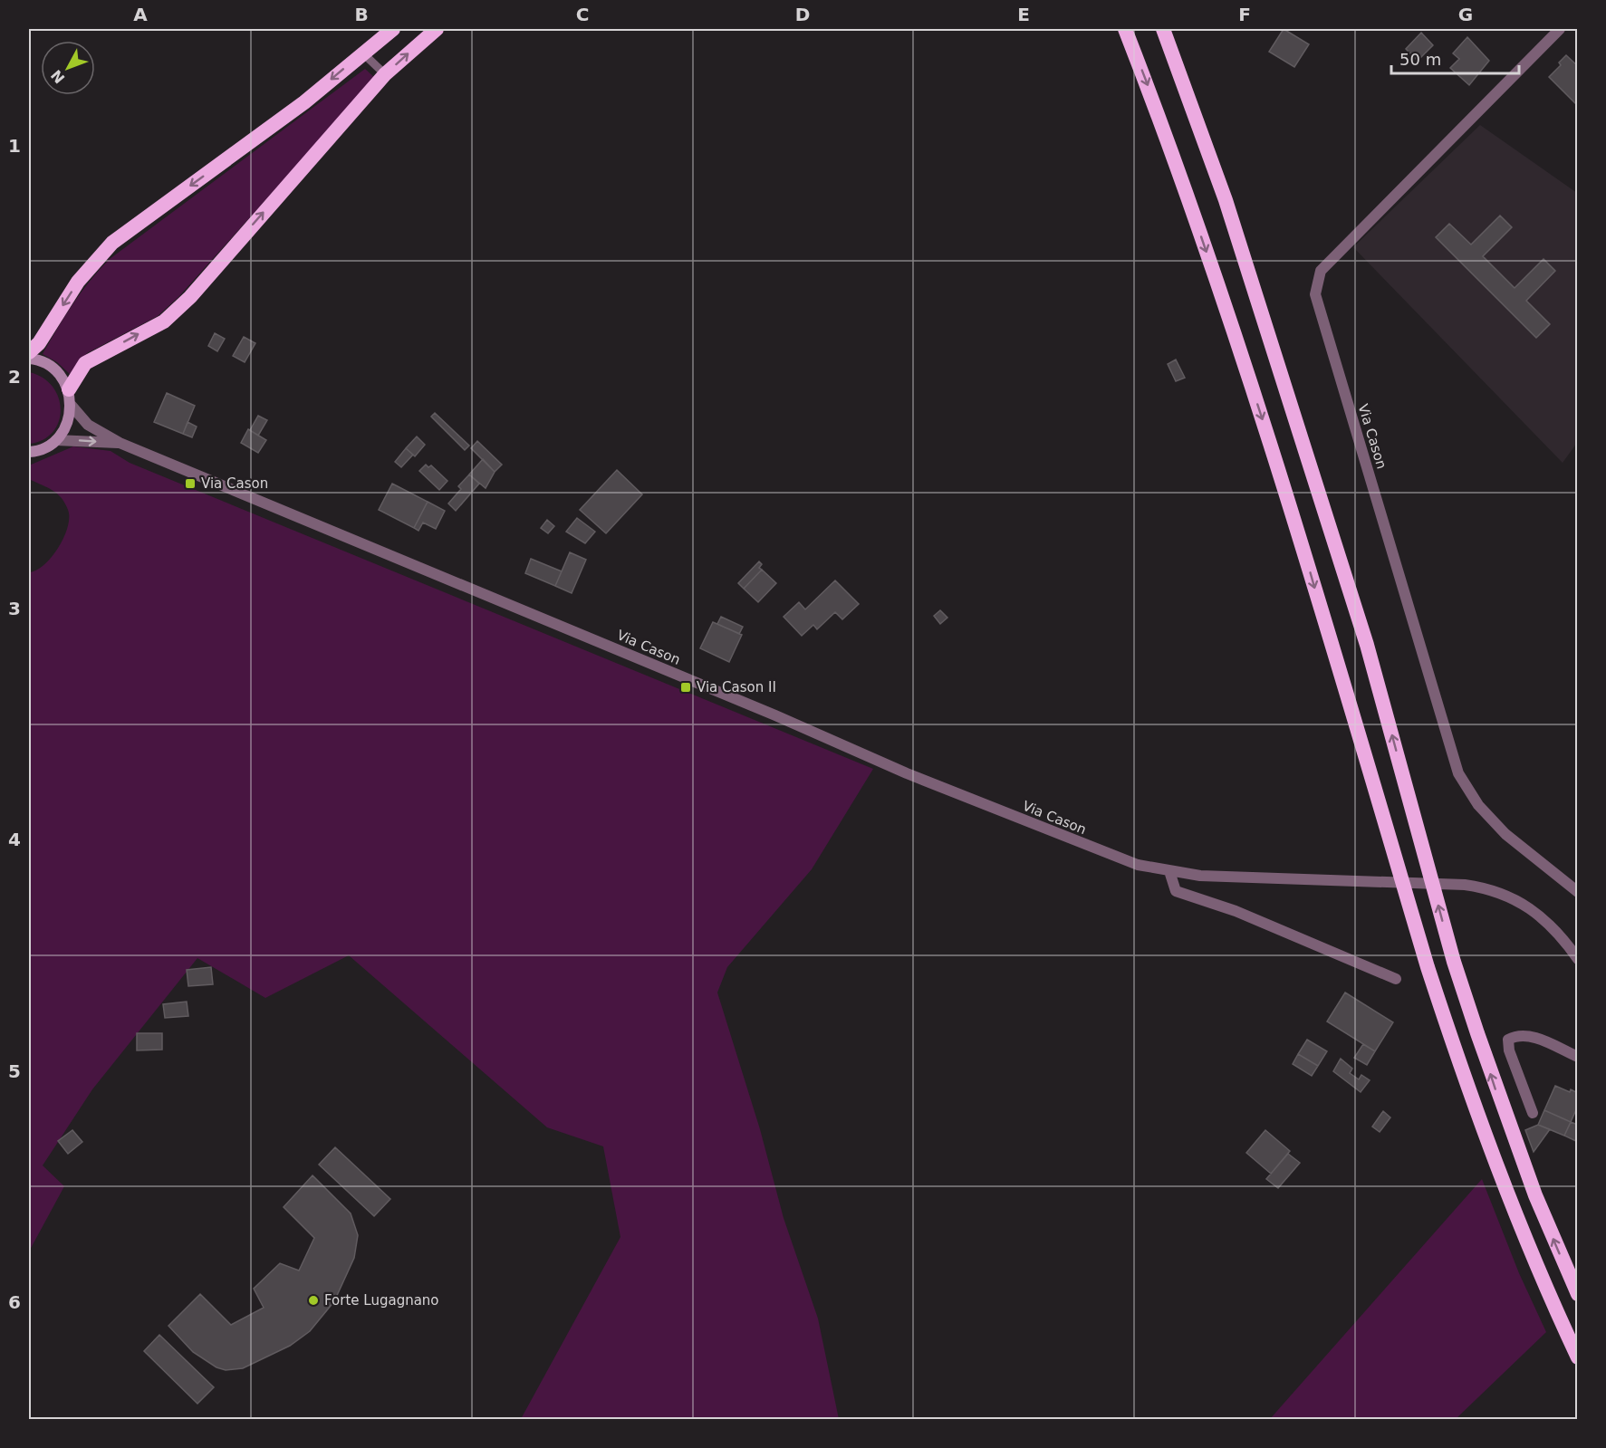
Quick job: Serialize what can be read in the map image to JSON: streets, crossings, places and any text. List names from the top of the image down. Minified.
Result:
{"streets":{"street":["Via Cason"]},"places":{"transit":["Via Cason","Via Cason II"],"other":["Forte Lugagnano"]},"scale_bar":"50 m","north":"bottom left","grid":{"columns":["A","B","C","D","E","F","G"],"rows":["1","2","3","4","5","6"]}}
